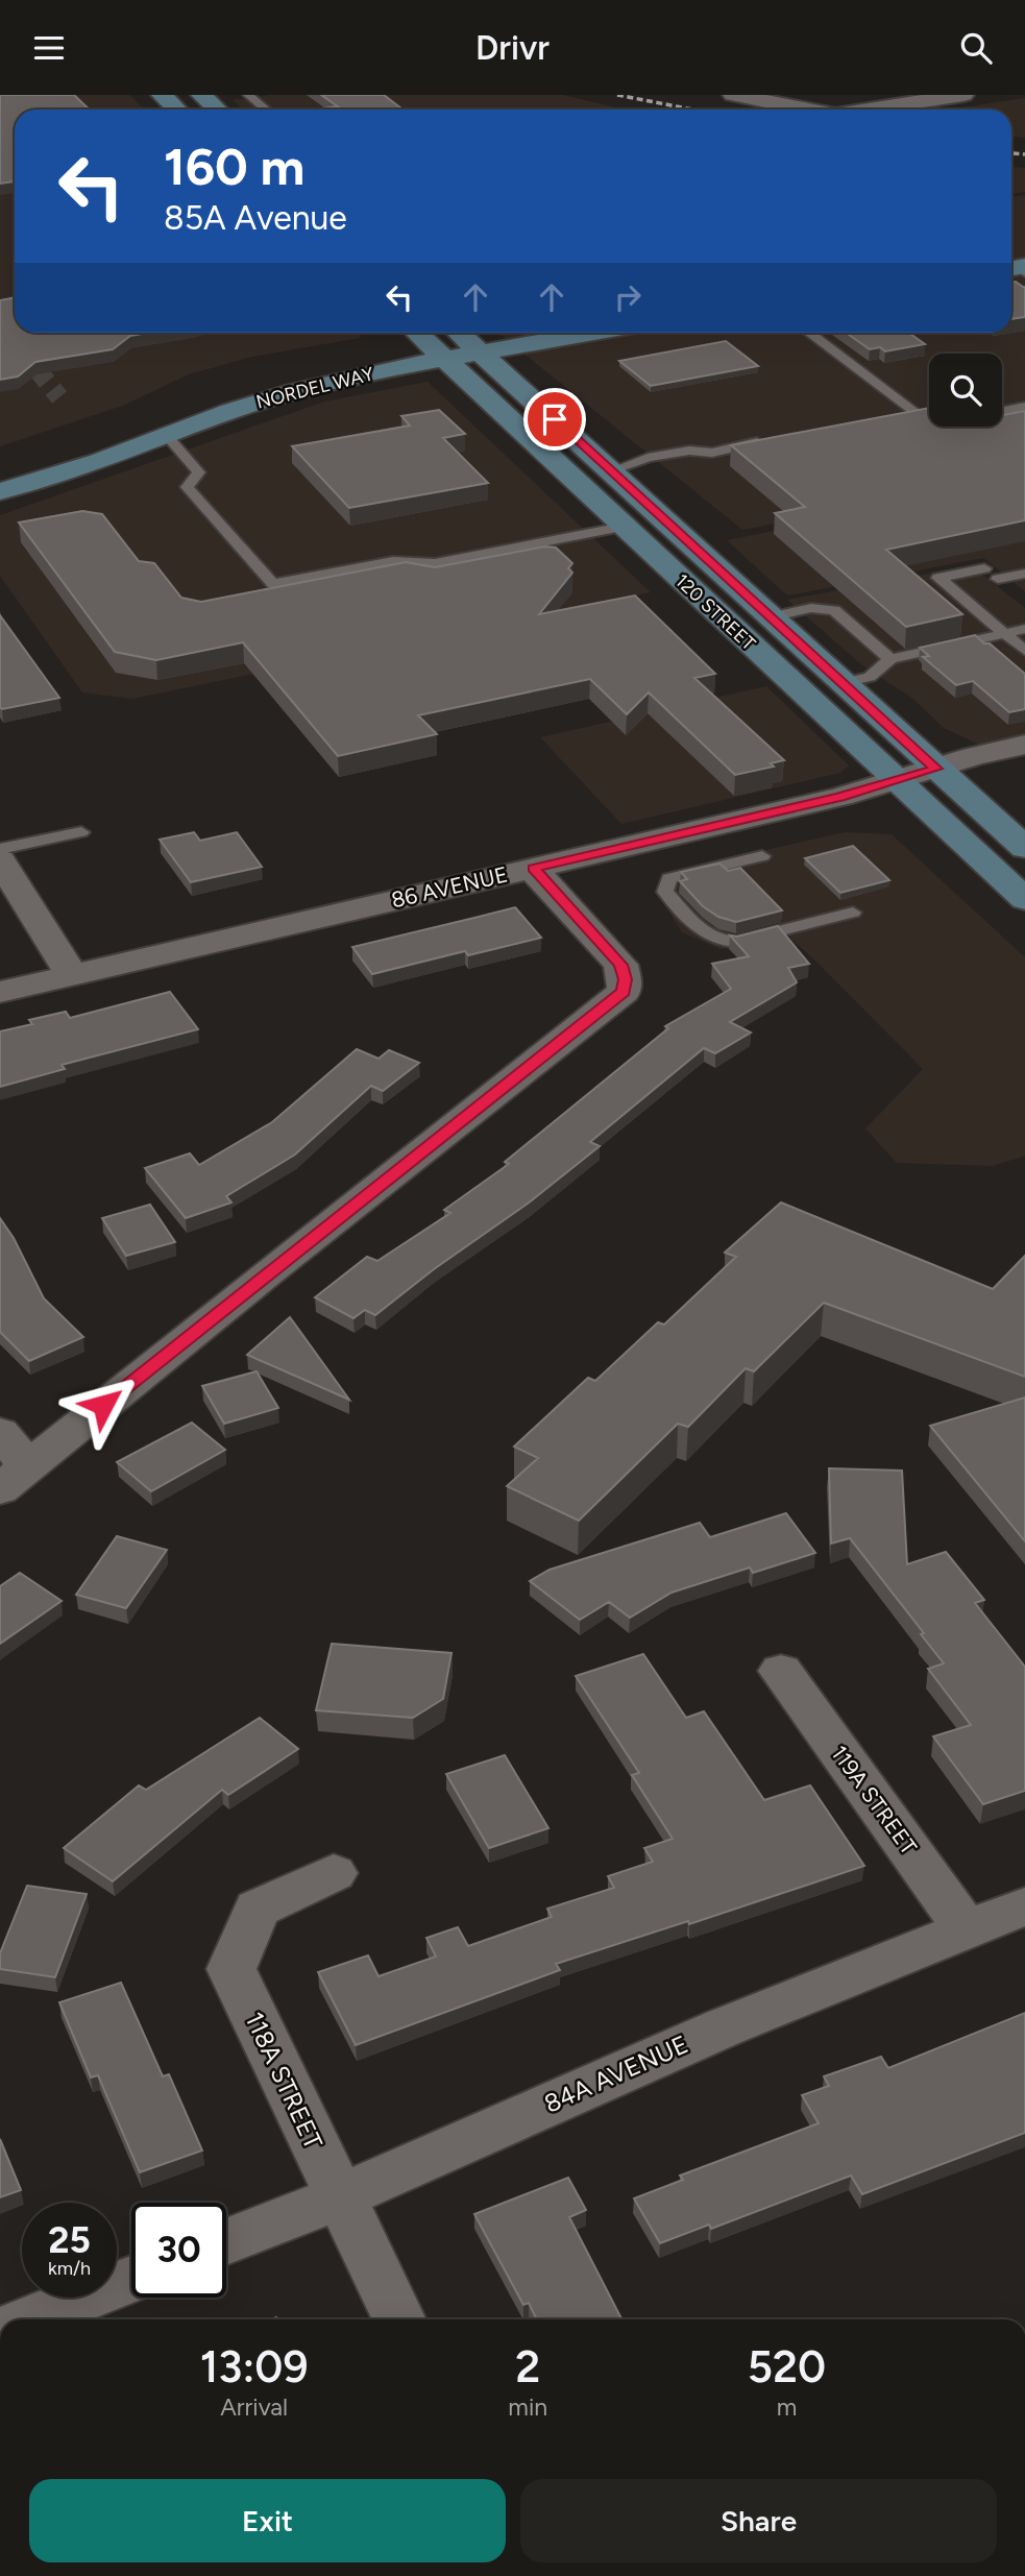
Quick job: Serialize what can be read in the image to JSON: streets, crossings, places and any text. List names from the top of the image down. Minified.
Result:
{"streets":{"main road":["NORDEL WAY","120 STREET"],"street":["86 AVENUE","119A STREET","84A AVENUE","118A STREET"]},"crossings":[["NORDEL WAY","120 STREET"],["120 STREET","86 AVENUE"],["119A STREET","84A AVENUE"],["84A AVENUE","118A STREET"]],"page":{"header":"Drivr","turn":["160 m","85A Avenue"],"speed":"25 km/h","limit":"30","eta":["13:09","Arrival","2","min","520","m"],"buttons":["Exit","Share"]}}
